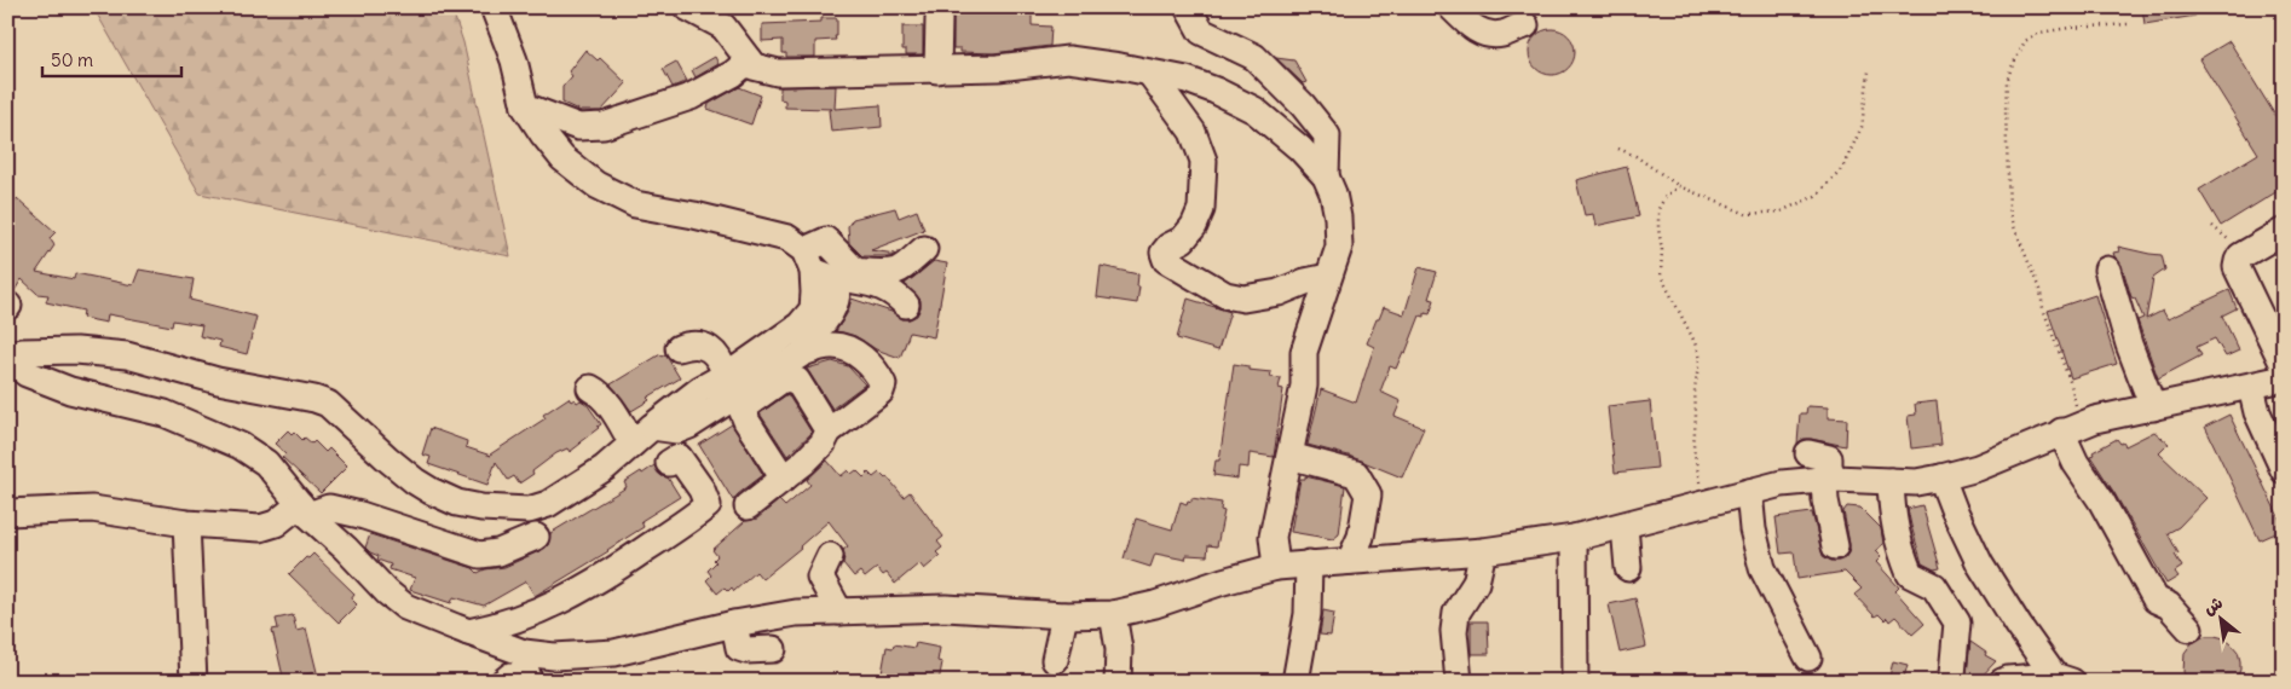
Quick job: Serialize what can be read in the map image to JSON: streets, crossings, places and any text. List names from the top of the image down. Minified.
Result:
{"scale_bar":"50 m","north":"top left"}
